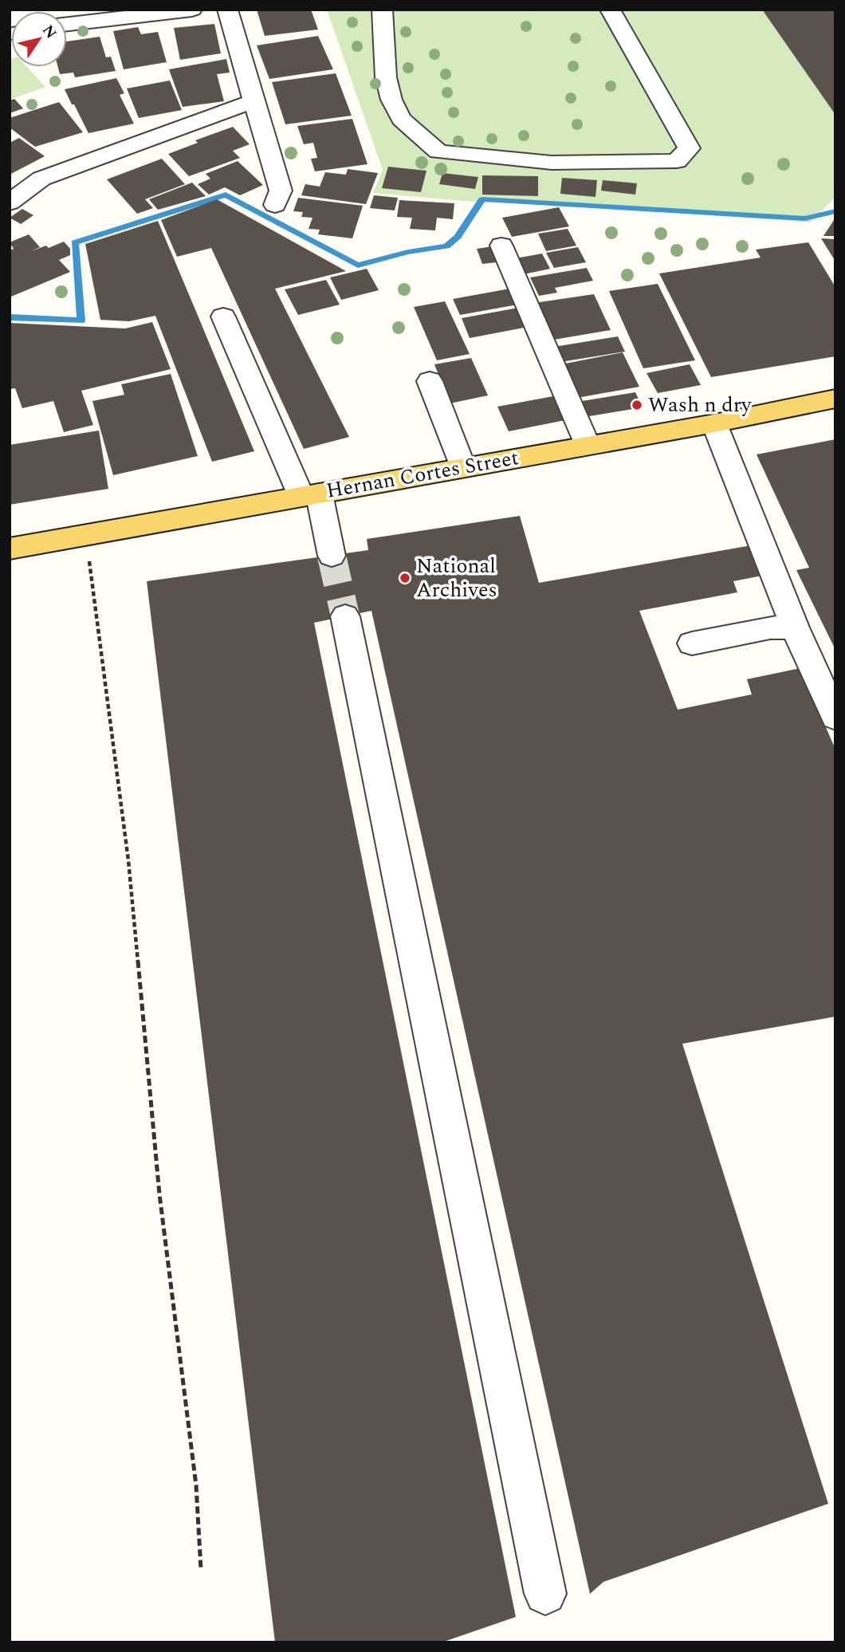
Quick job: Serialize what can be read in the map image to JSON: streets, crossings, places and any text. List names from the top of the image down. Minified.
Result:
{"streets":{"main road":["Hernan Cortes Street"]},"places":["Wash n dry","National Archives"],"north":"top right"}
